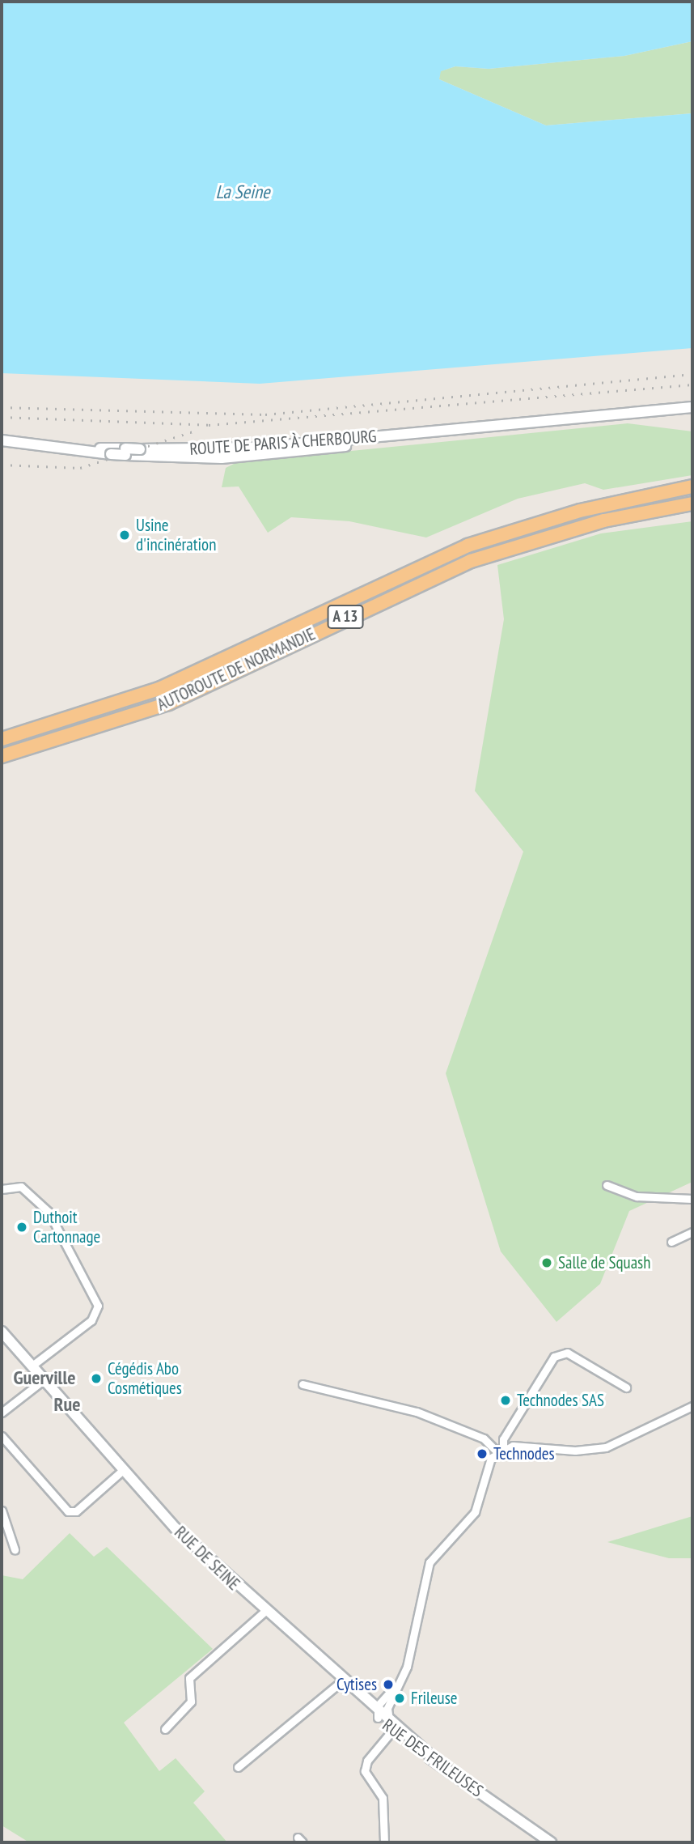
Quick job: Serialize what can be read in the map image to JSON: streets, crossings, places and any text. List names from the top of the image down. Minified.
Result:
{"streets":{"highway":["A 13","AUTOROUTE DE NORMANDIE"],"main road":["ROUTE DE PARIS À CHERBOURG","RUE DE SEINE","RUE DES FRILEUSES"]},"crossings":[["RUE DE SEINE","RUE DES FRILEUSES"]],"districts":["Guerville","Rue"],"water":["La Seine"],"places":["Usine d'incinération","Duthoit Cartonnage","Salle de Squash","Cégédis Abo Cosmétiques","Technodes SAS","Technodes","Cytises","Frileuse"]}
